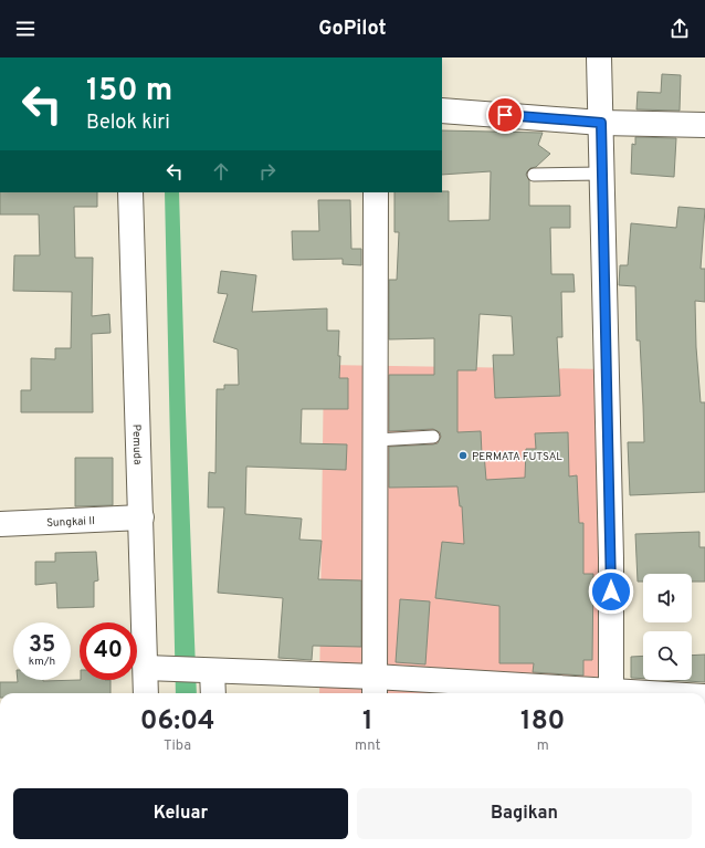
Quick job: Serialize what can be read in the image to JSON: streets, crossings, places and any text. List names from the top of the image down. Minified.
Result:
{"streets":{"street":["Pemuda","Sungkai II"]},"crossings":[["Pemuda","Sungkai II"]],"places":["PERMATA FUTSAL"],"page":{"header":"GoPilot","turn":["150 m","Belok kiri"],"speed":"35 km/h","limit":"40","eta":["06:04","Tiba","1","mnt","180","m"],"buttons":["Keluar","Bagikan"]}}
